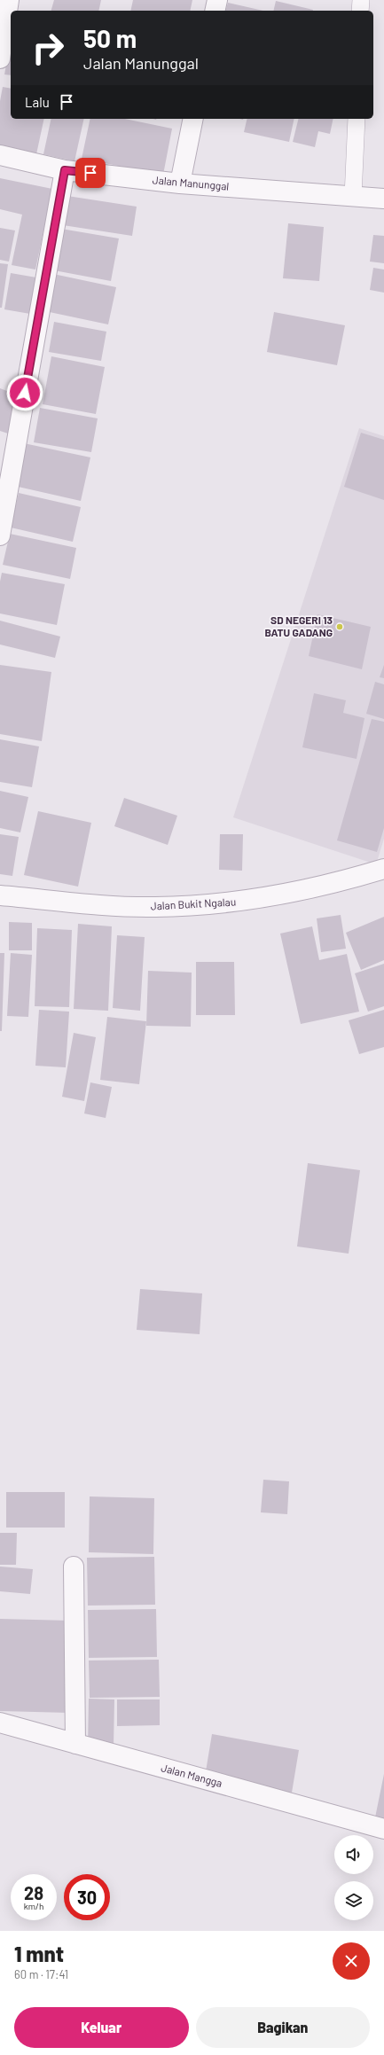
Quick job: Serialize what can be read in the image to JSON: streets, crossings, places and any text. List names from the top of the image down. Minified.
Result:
{"streets":{"street":["Jalan Manunggal","Jalan Bukit Ngalau","Jalan Mangga"]},"places":["SD NEGERI 13 BATU GADANG"],"page":{"turn":["50 m","Jalan Manunggal"],"then":"Lalu","speed":"28 km/h","limit":"30","heading":["1 mnt","60 m · 17:41"],"buttons":["Keluar","Bagikan"]}}
